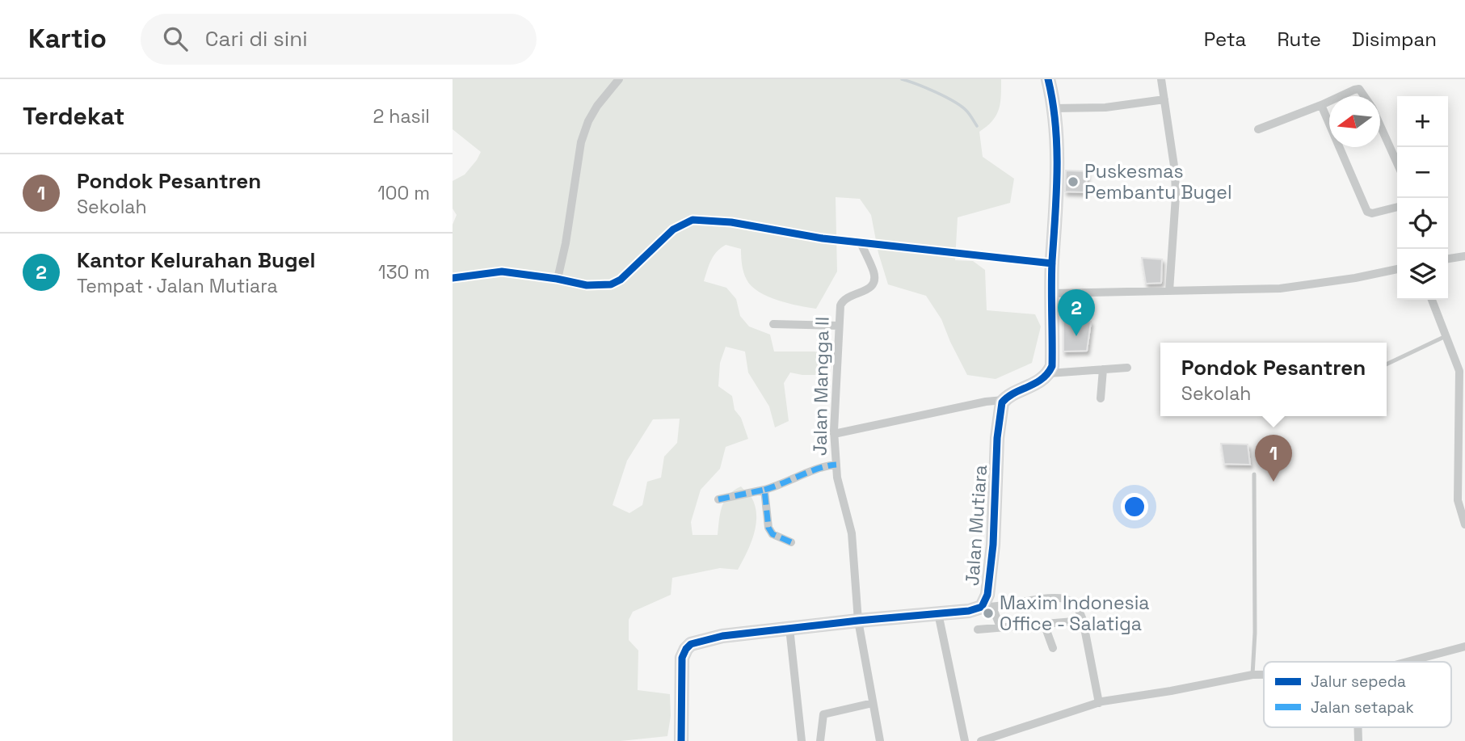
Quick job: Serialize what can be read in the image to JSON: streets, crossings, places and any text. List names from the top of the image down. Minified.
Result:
{"streets":{"street":["Jalan Mangga II","Jalan Mutiara"]},"crossings":[["Jalan Mangga II","Jalan Mutiara"]],"places":["Puskesmas Pembantu Bugel","Maxim Indonesia Office - Salatiga"],"legend":["Jalur sepeda","Jalan setapak"],"north":"left","page":{"header":"Kartio","search":"Cari di sini","nav":["Peta","Rute","Disimpan"],"heading":["Terdekat","2 hasil"],"map_buttons":["+","−"],"list":[{"mark":"1","name":"Pondok Pesantren","note":"Sekolah","value":"100 m"},{"mark":"2","name":"Kantor Kelurahan Bugel","note":"Tempat · Jalan Mutiara","value":"130 m"}],"pins":["2","1"],"popup":["Pondok Pesantren","Sekolah"]}}
